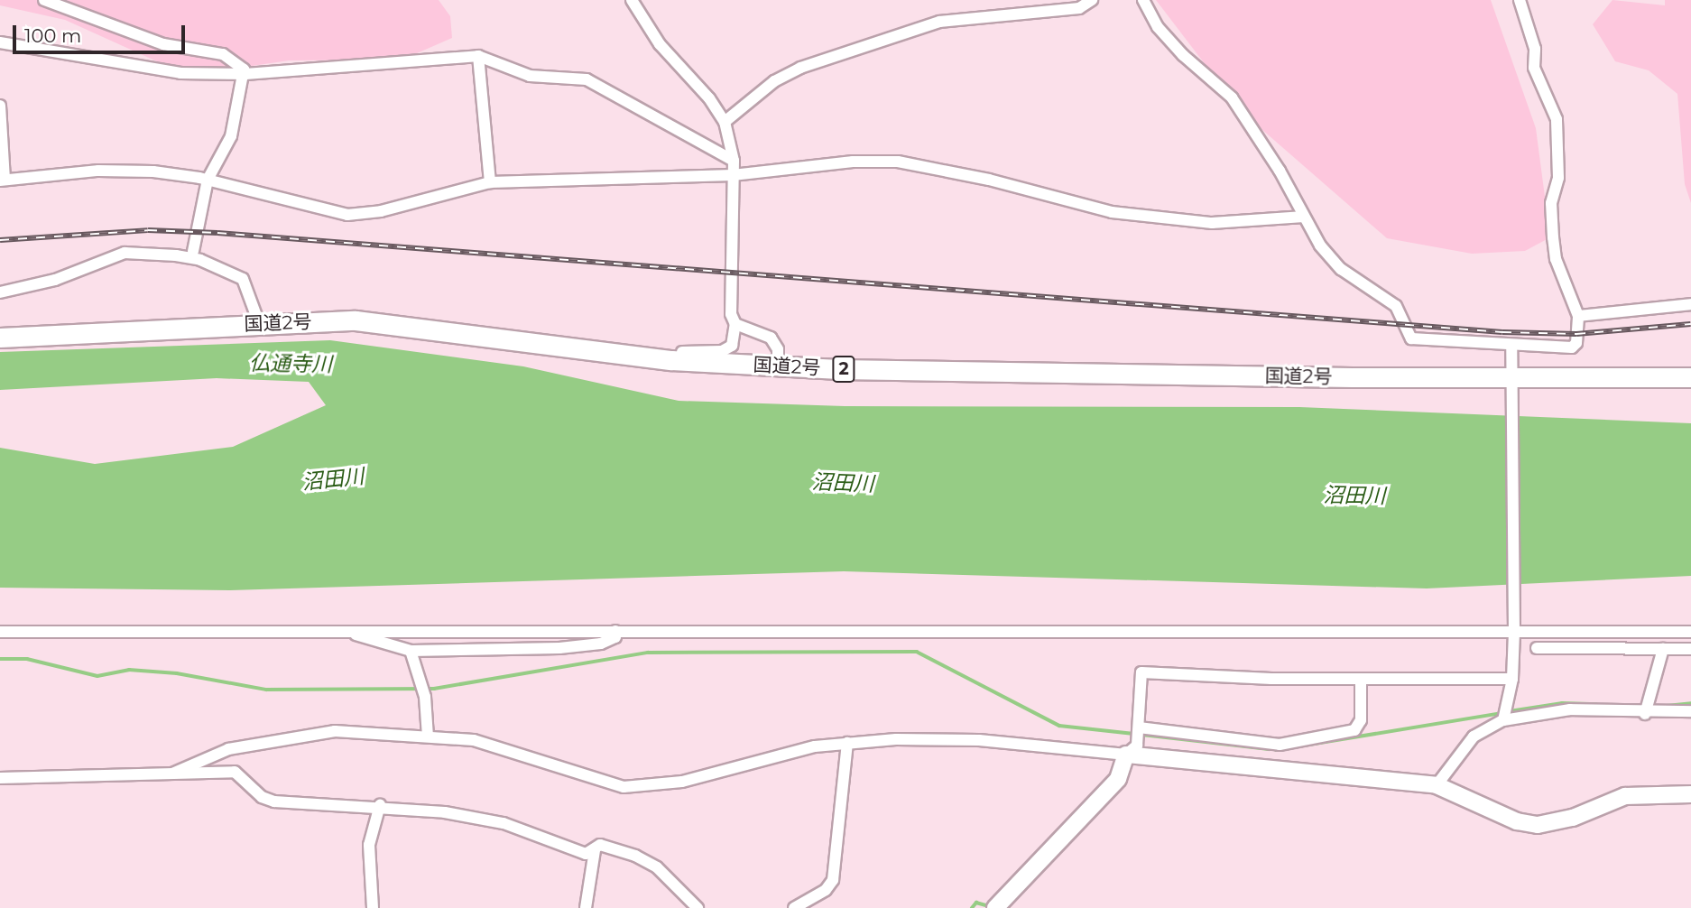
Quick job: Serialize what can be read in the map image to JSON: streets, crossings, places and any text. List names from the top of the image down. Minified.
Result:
{"streets":{"highway":["国道2号","2"]},"water":["仏通寺川","沼田川"],"scale_bar":"100 m"}
